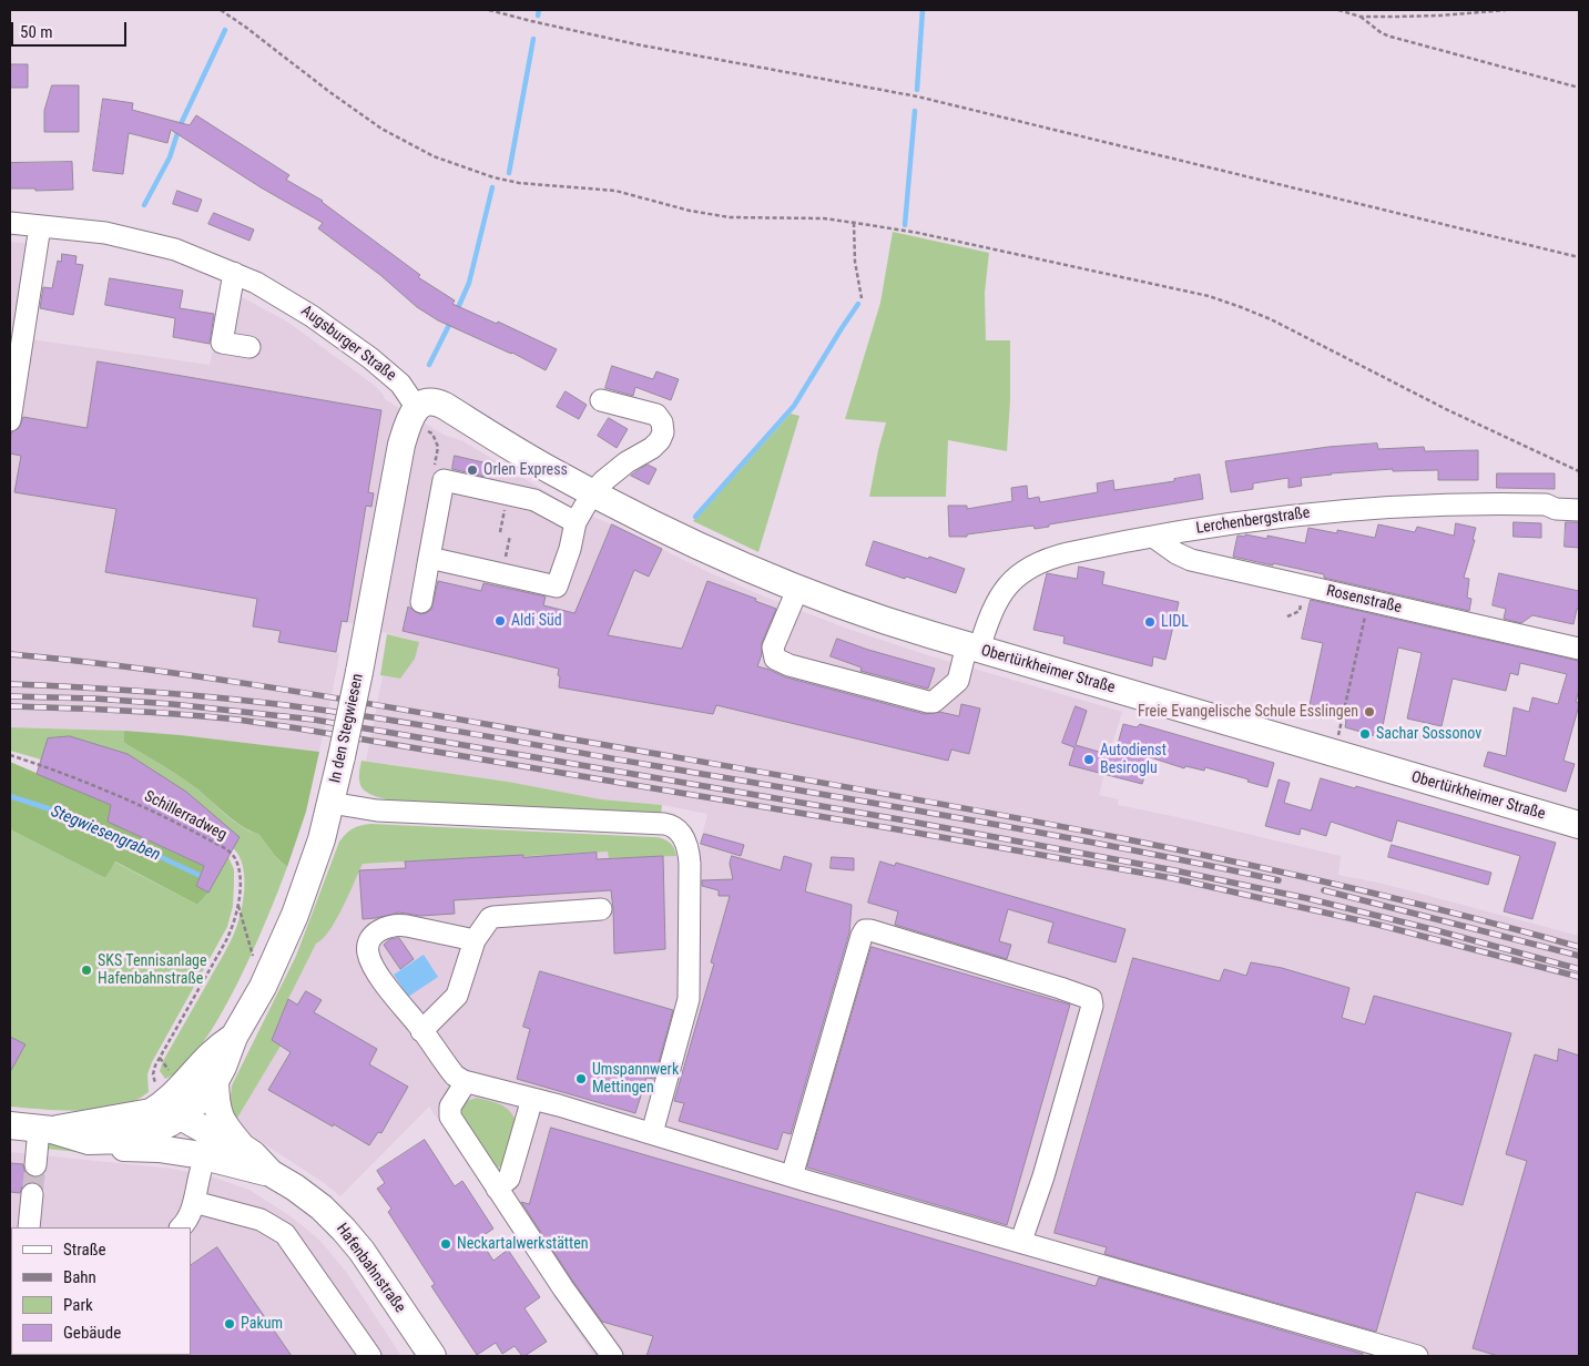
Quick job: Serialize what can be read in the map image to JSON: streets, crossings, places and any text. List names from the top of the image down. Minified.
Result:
{"streets":{"main road":["Obertürkheimer Straße","In den Stegwiesen","Hafenbahnstraße"],"street":["Augsburger Straße","Lerchenbergstraße","Rosenstraße"],"path":["Schillerradweg"]},"crossings":[["Augsburger Straße","In den Stegwiesen"],["Lerchenbergstraße","Rosenstraße"],["Lerchenbergstraße","Obertürkheimer Straße"],["In den Stegwiesen","Schillerradweg"],["In den Stegwiesen","Hafenbahnstraße"],["Schillerradweg","Hafenbahnstraße"]],"water":["Stegwiesengraben"],"places":["Orlen Express","Aldi Süd","LIDL","Freie Evangelische Schule Esslingen","Sachar Sossonov","Autodienst Besiroglu","SKS Tennisanlage Hafenbahnstraße","Umspannwerk Mettingen","Neckartalwerkstätten","Pakum"],"legend":["Straße","Bahn","Park","Gebäude"],"scale_bar":"50 m"}
